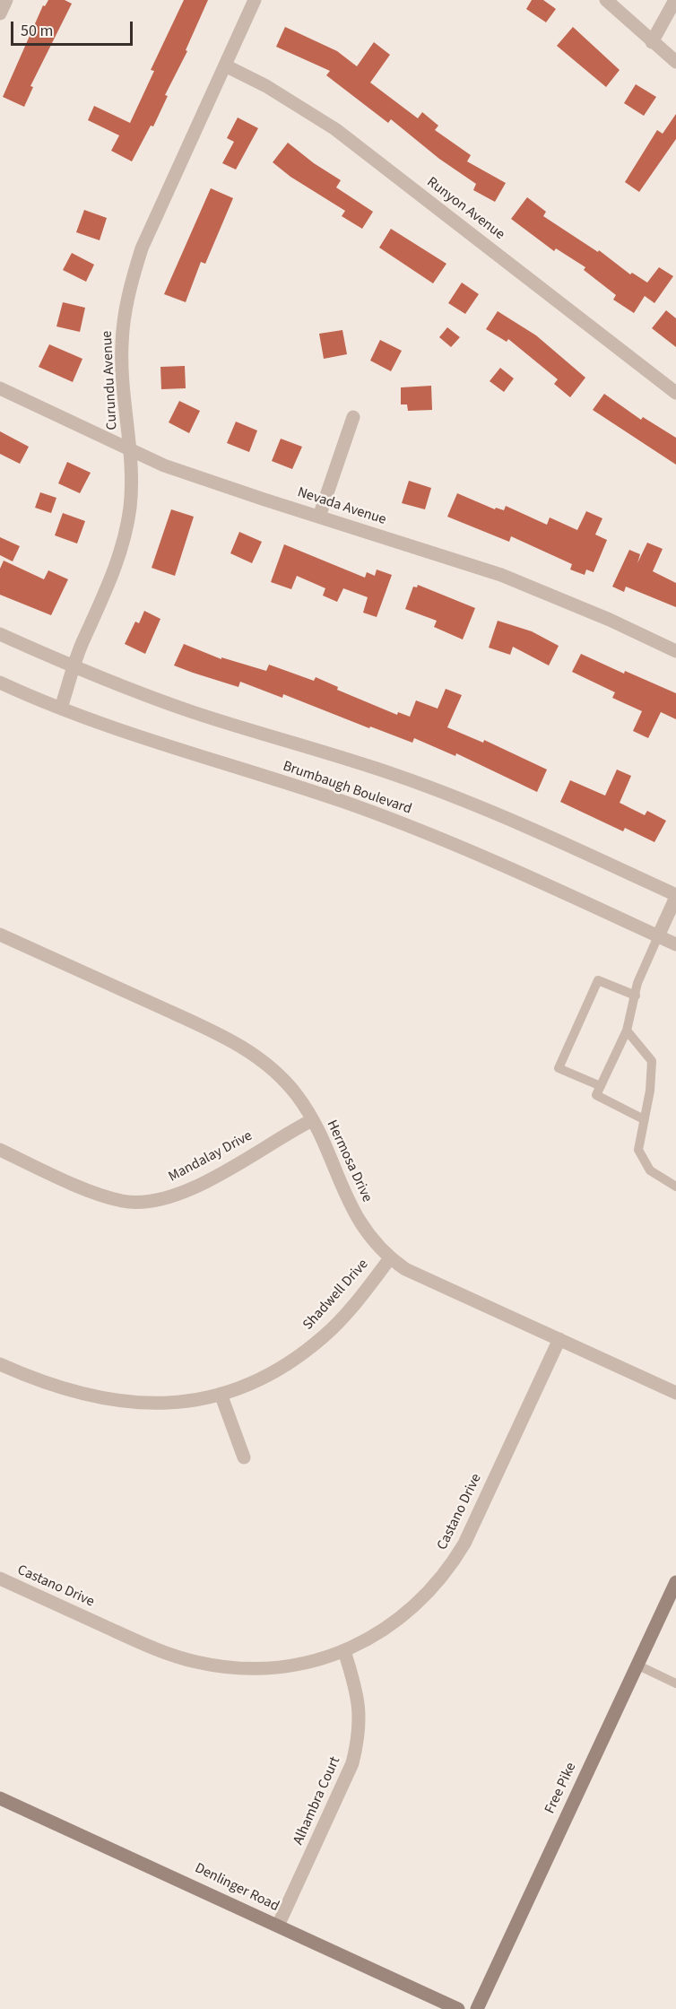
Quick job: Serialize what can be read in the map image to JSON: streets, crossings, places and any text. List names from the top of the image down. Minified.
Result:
{"streets":{"street":["Runyon Avenue","Curundu Avenue","Nevada Avenue","Brumbaugh Boulevard","Mandalay Drive","Hermosa Drive","Shadwell Drive","Castano Drive","Free Pike","Alhambra Court","Denlinger Road"]},"crossings":[["Runyon Avenue","Curundu Avenue"],["Curundu Avenue","Nevada Avenue"],["Curundu Avenue","Brumbaugh Boulevard"],["Mandalay Drive","Hermosa Drive"],["Hermosa Drive","Shadwell Drive"],["Hermosa Drive","Castano Drive"],["Castano Drive","Alhambra Court"],["Alhambra Court","Denlinger Road"]],"scale_bar":"50 m"}
